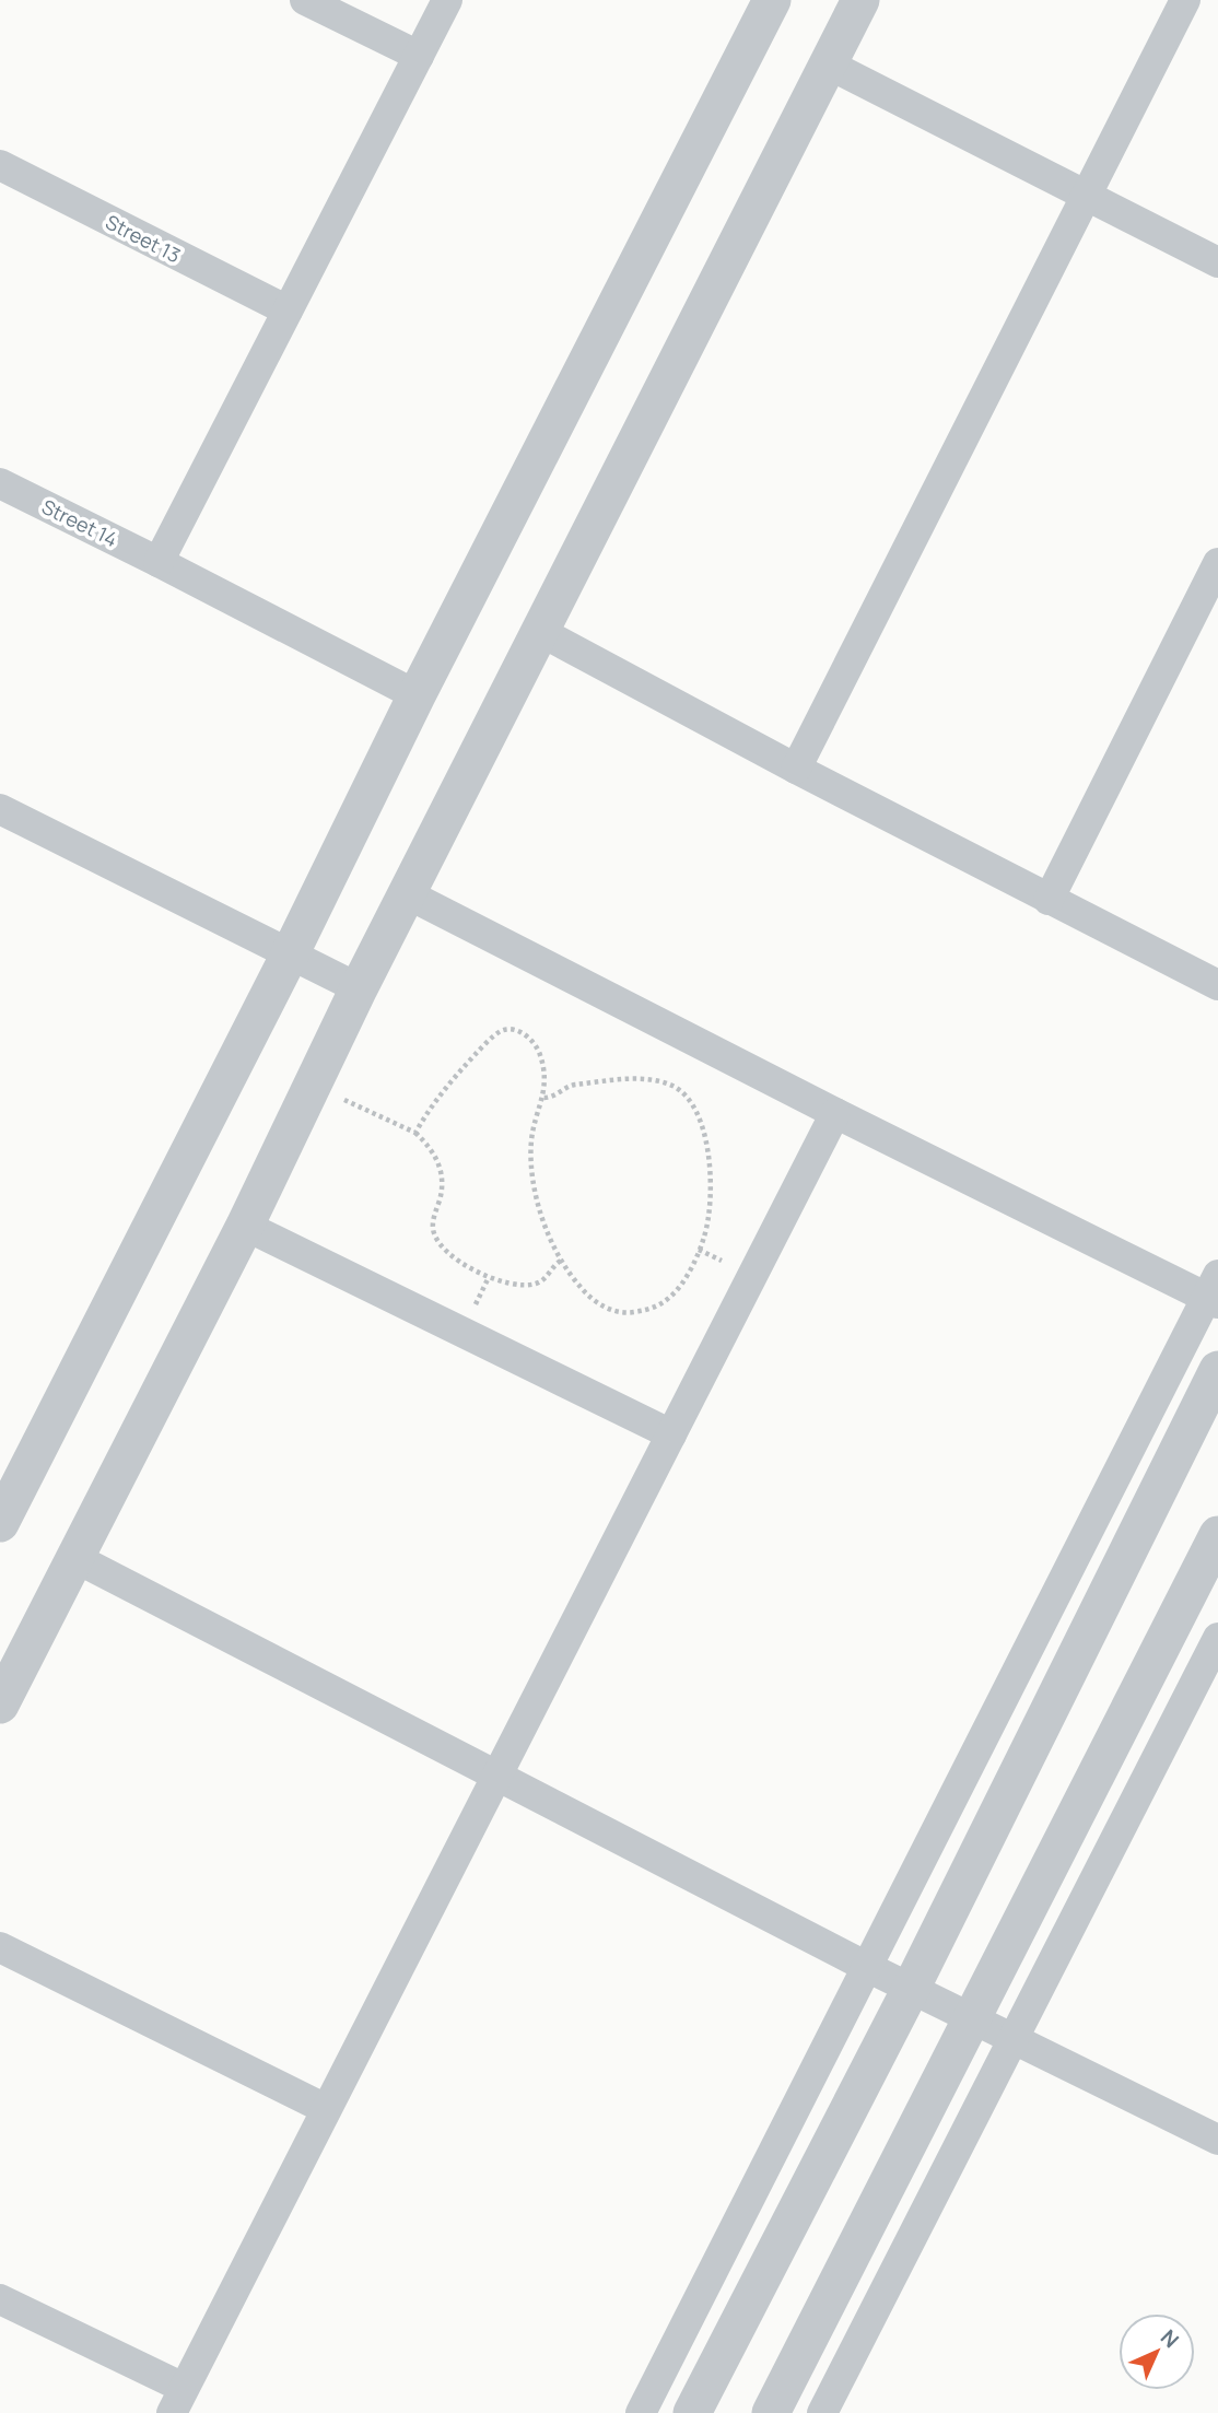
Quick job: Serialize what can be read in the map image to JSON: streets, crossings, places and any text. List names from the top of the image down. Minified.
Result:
{"streets":{"street":["Street 13","Street 14"]},"north":"top right"}
